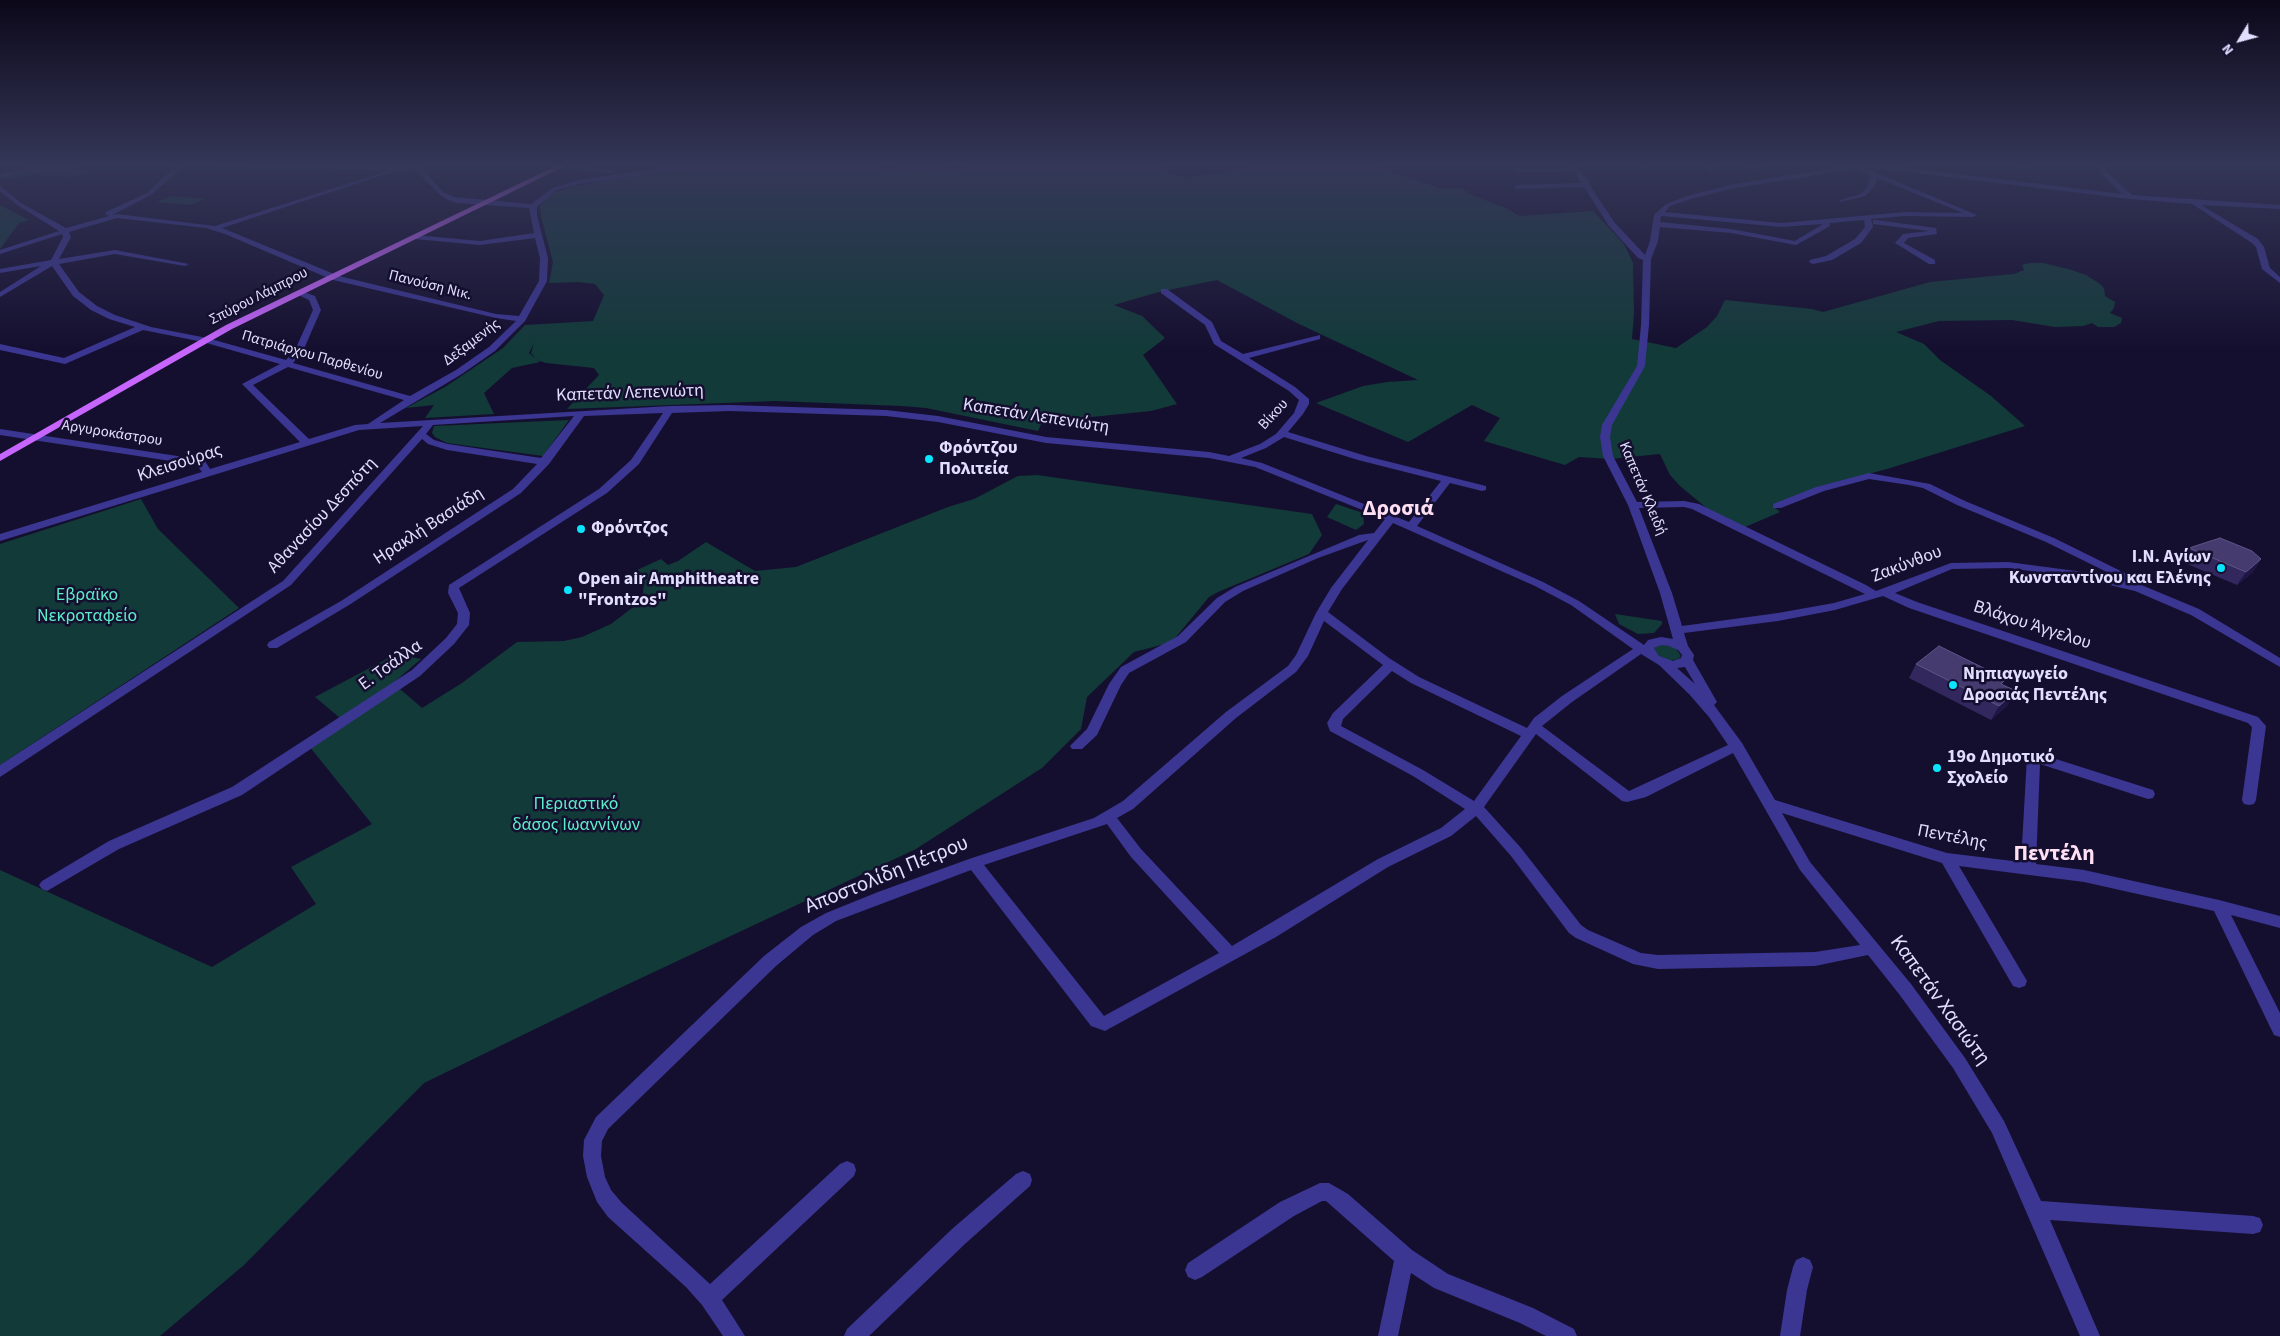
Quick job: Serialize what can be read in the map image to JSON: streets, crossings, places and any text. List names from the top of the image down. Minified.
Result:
{"streets":{"main road":["Σπύρου Λάμπρου"],"street":["Πανούση Νικ.","Δεξαμενής","Πατριάρχου Παρθενίου","Καπετάν Λεπενιώτη","Βίκου","Αργυροκάστρου","Κλεισούρας","Καπετάν Κλειδή","Αθανασίου Δεσπότη","Ηρακλή Βασιάδη","Ζακύνθου","Βλάχου Άγγελου","Ε. Τσάλλα","Πεντέλης","Αποστολίδη Πέτρου","Καπετάν Χασιώτη"]},"crossings":[["Πανούση Νικ.","Σπύρου Λάμπρου"],["Πανούση Νικ.","Δεξαμενής"],["Σπύρου Λάμπρου","Πατριάρχου Παρθενίου"],["Σπύρου Λάμπρου","Αργυροκάστρου"],["Δεξαμενής","Πατριάρχου Παρθενίου"],["Δεξαμενής","Καπετάν Λεπενιώτη"],["Δεξαμενής","Κλεισούρας"],["Καπετάν Λεπενιώτη","Βίκου"],["Καπετάν Λεπενιώτη","Κλεισούρας"],["Καπετάν Λεπενιώτη","Αθανασίου Δεσπότη"],["Καπετάν Λεπενιώτη","Ηρακλή Βασιάδη"],["Καπετάν Λεπενιώτη","Ε. Τσάλλα"],["Καπετάν Λεπενιώτη","Αποστολίδη Πέτρου"],["Καπετάν Λεπενιώτη","Καπετάν Χασιώτη"],["Αργυροκάστρου","Κλεισούρας"],["Καπετάν Κλειδή","Ζακύνθου"],["Καπετάν Κλειδή","Βλάχου Άγγελου"],["Καπετάν Κλειδή","Καπετάν Χασιώτη"],["Ζακύνθου","Βλάχου Άγγελου"],["Πεντέλης","Καπετάν Χασιώτη"]],"districts":["Δροσιά","Πεντέλη"],"parks":["Εβραϊκο Νεκροταφείο","Περιαστικό δάσος Ιωαννίνων"],"places":["Φρόντζου Πολιτεία","Φρόντζος","Ι.Ν. Αγίων Κωνσταντίνου και Ελένης","Open air Amphitheatre \"Frontzos\"","Νηπιαγωγείο Δροσιάς Πεντέλης","19ο Δημοτικό Σχολείο"],"north":"bottom left"}
